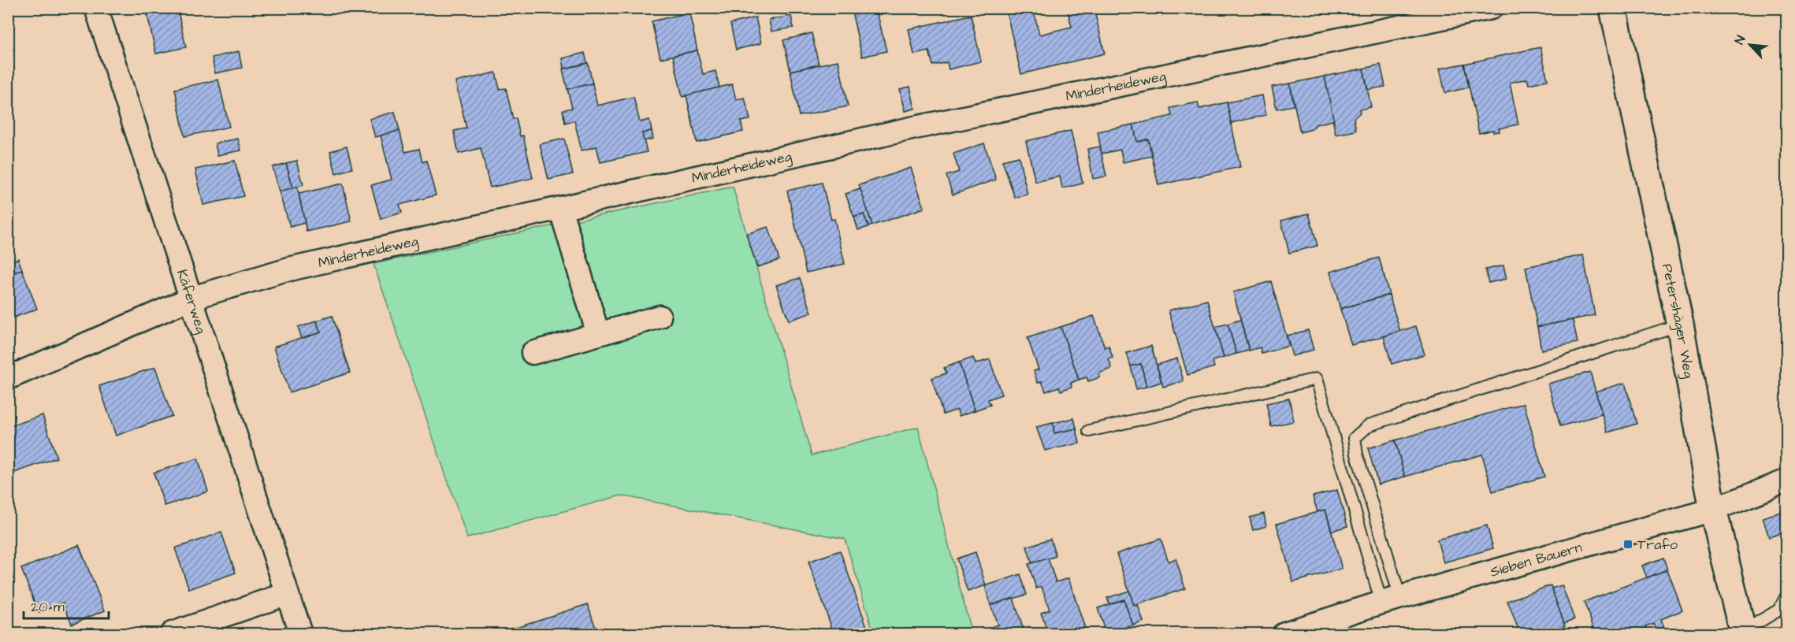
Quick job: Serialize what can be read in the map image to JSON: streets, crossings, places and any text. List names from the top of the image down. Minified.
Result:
{"streets":{"street":["Minderheideweg","Käferweg","Petershäger Weg","Sieben Bauern"]},"crossings":[["Minderheideweg","Käferweg"],["Petershäger Weg","Sieben Bauern"]],"places":{"transit":["Trafo"]},"scale_bar":"20 m","north":"top left"}
